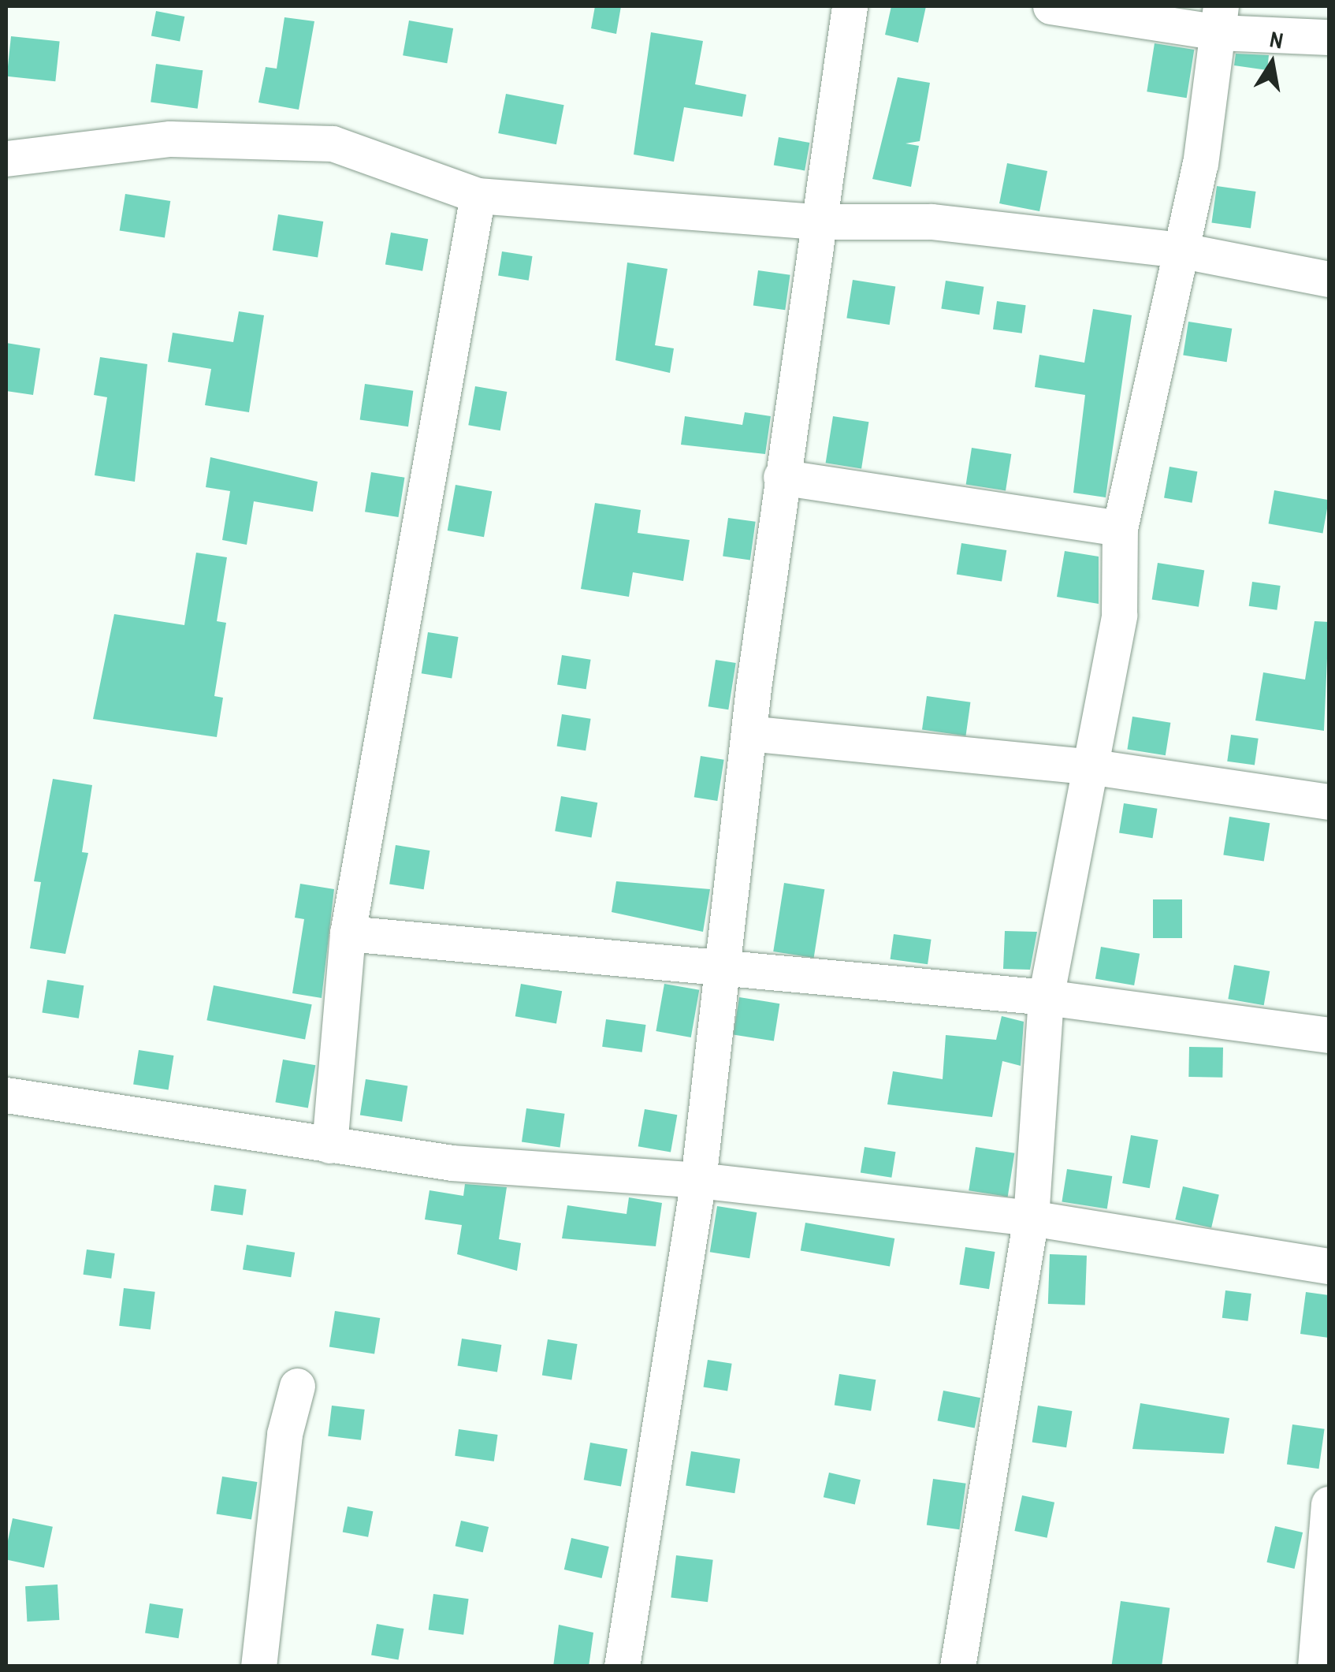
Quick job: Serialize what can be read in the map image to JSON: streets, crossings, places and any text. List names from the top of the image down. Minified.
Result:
{"north":"top"}
